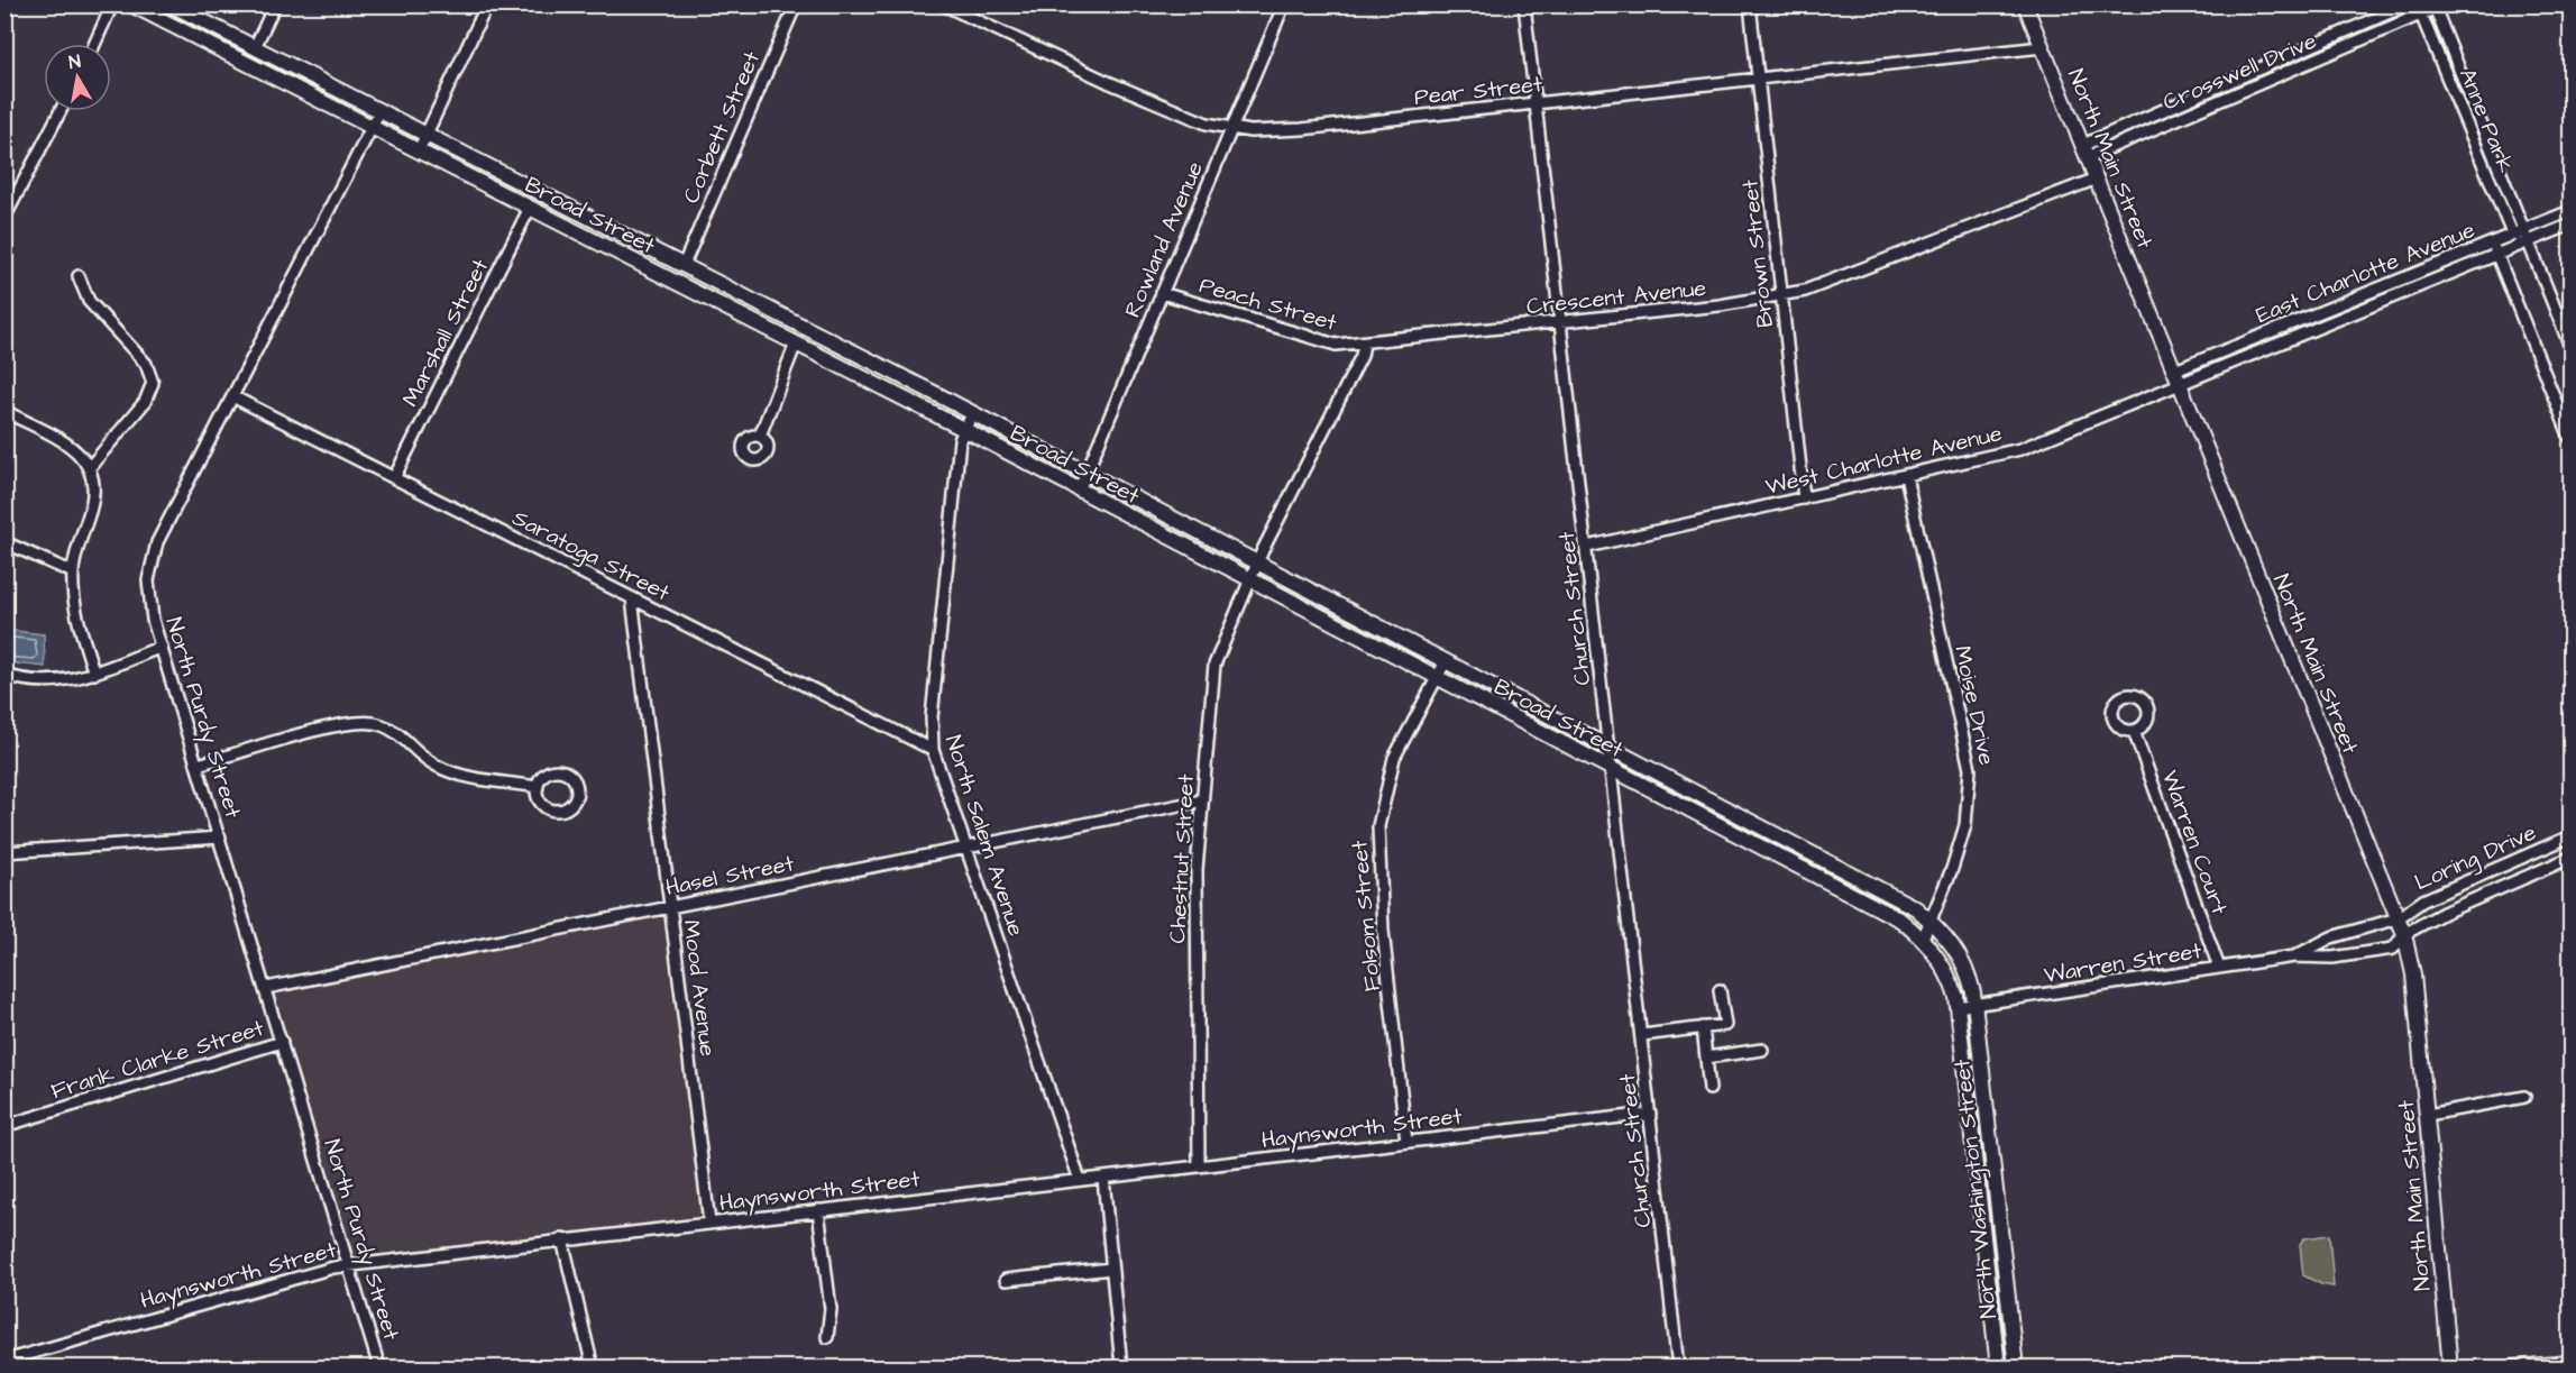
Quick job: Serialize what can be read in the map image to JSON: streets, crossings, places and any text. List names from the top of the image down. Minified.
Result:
{"streets":{"main road":["North Main Street","Broad Street","North Washington Street"],"street":["Crosswell Drive","Pear Street","Anne Park","Corbett Street","Rowland Avenue","Brown Street","East Charlotte Avenue","Crescent Avenue","Peach Street","Marshall Street","West Charlotte Avenue","Saratoga Street","Church Street","Moise Drive","North Purdy Street","North Salem Avenue","Warren Court","Loring Drive","Chestnut Street","Hasel Street","Folsom Street","Warren Street","Mood Avenue","Frank Clarke Street","Haynsworth Street"]},"crossings":[["Crosswell Drive","Anne Park"],["Crosswell Drive","North Main Street"],["Pear Street","North Main Street"],["Pear Street","Rowland Avenue"],["Pear Street","Brown Street"],["Pear Street","Church Street"],["Anne Park","East Charlotte Avenue"],["Corbett Street","Broad Street"],["North Main Street","East Charlotte Avenue"],["North Main Street","Crescent Avenue"],["North Main Street","West Charlotte Avenue"],["North Main Street","Loring Drive"],["North Main Street","Warren Street"],["Broad Street","Rowland Avenue"],["Broad Street","Marshall Street"],["Broad Street","Church Street"],["Broad Street","Moise Drive"],["Broad Street","North Purdy Street"],["Broad Street","North Salem Avenue"],["Broad Street","Chestnut Street"],["Broad Street","Folsom Street"],["Broad Street","Warren Street"],["Broad Street","North Washington Street"],["Rowland Avenue","Peach Street"],["Brown Street","Crescent Avenue"],["Brown Street","West Charlotte Avenue"],["East Charlotte Avenue","West Charlotte Avenue"],["Crescent Avenue","Peach Street"],["Crescent Avenue","Church Street"],["Marshall Street","Saratoga Street"],["West Charlotte Avenue","Church Street"],["West Charlotte Avenue","Moise Drive"],["Saratoga Street","North Purdy Street"],["Saratoga Street","North Salem Avenue"],["Saratoga Street","Mood Avenue"],["Church Street","Haynsworth Street"],["North Purdy Street","Hasel Street"],["North Purdy Street","Frank Clarke Street"],["North Purdy Street","Haynsworth Street"],["North Salem Avenue","Hasel Street"],["North Salem Avenue","Haynsworth Street"],["Warren Court","Warren Street"],["Loring Drive","Warren Street"],["Chestnut Street","Hasel Street"],["Chestnut Street","Haynsworth Street"],["Hasel Street","Mood Avenue"],["Folsom Street","Haynsworth Street"],["Warren Street","North Washington Street"],["Mood Avenue","Haynsworth Street"]],"north":"top"}
